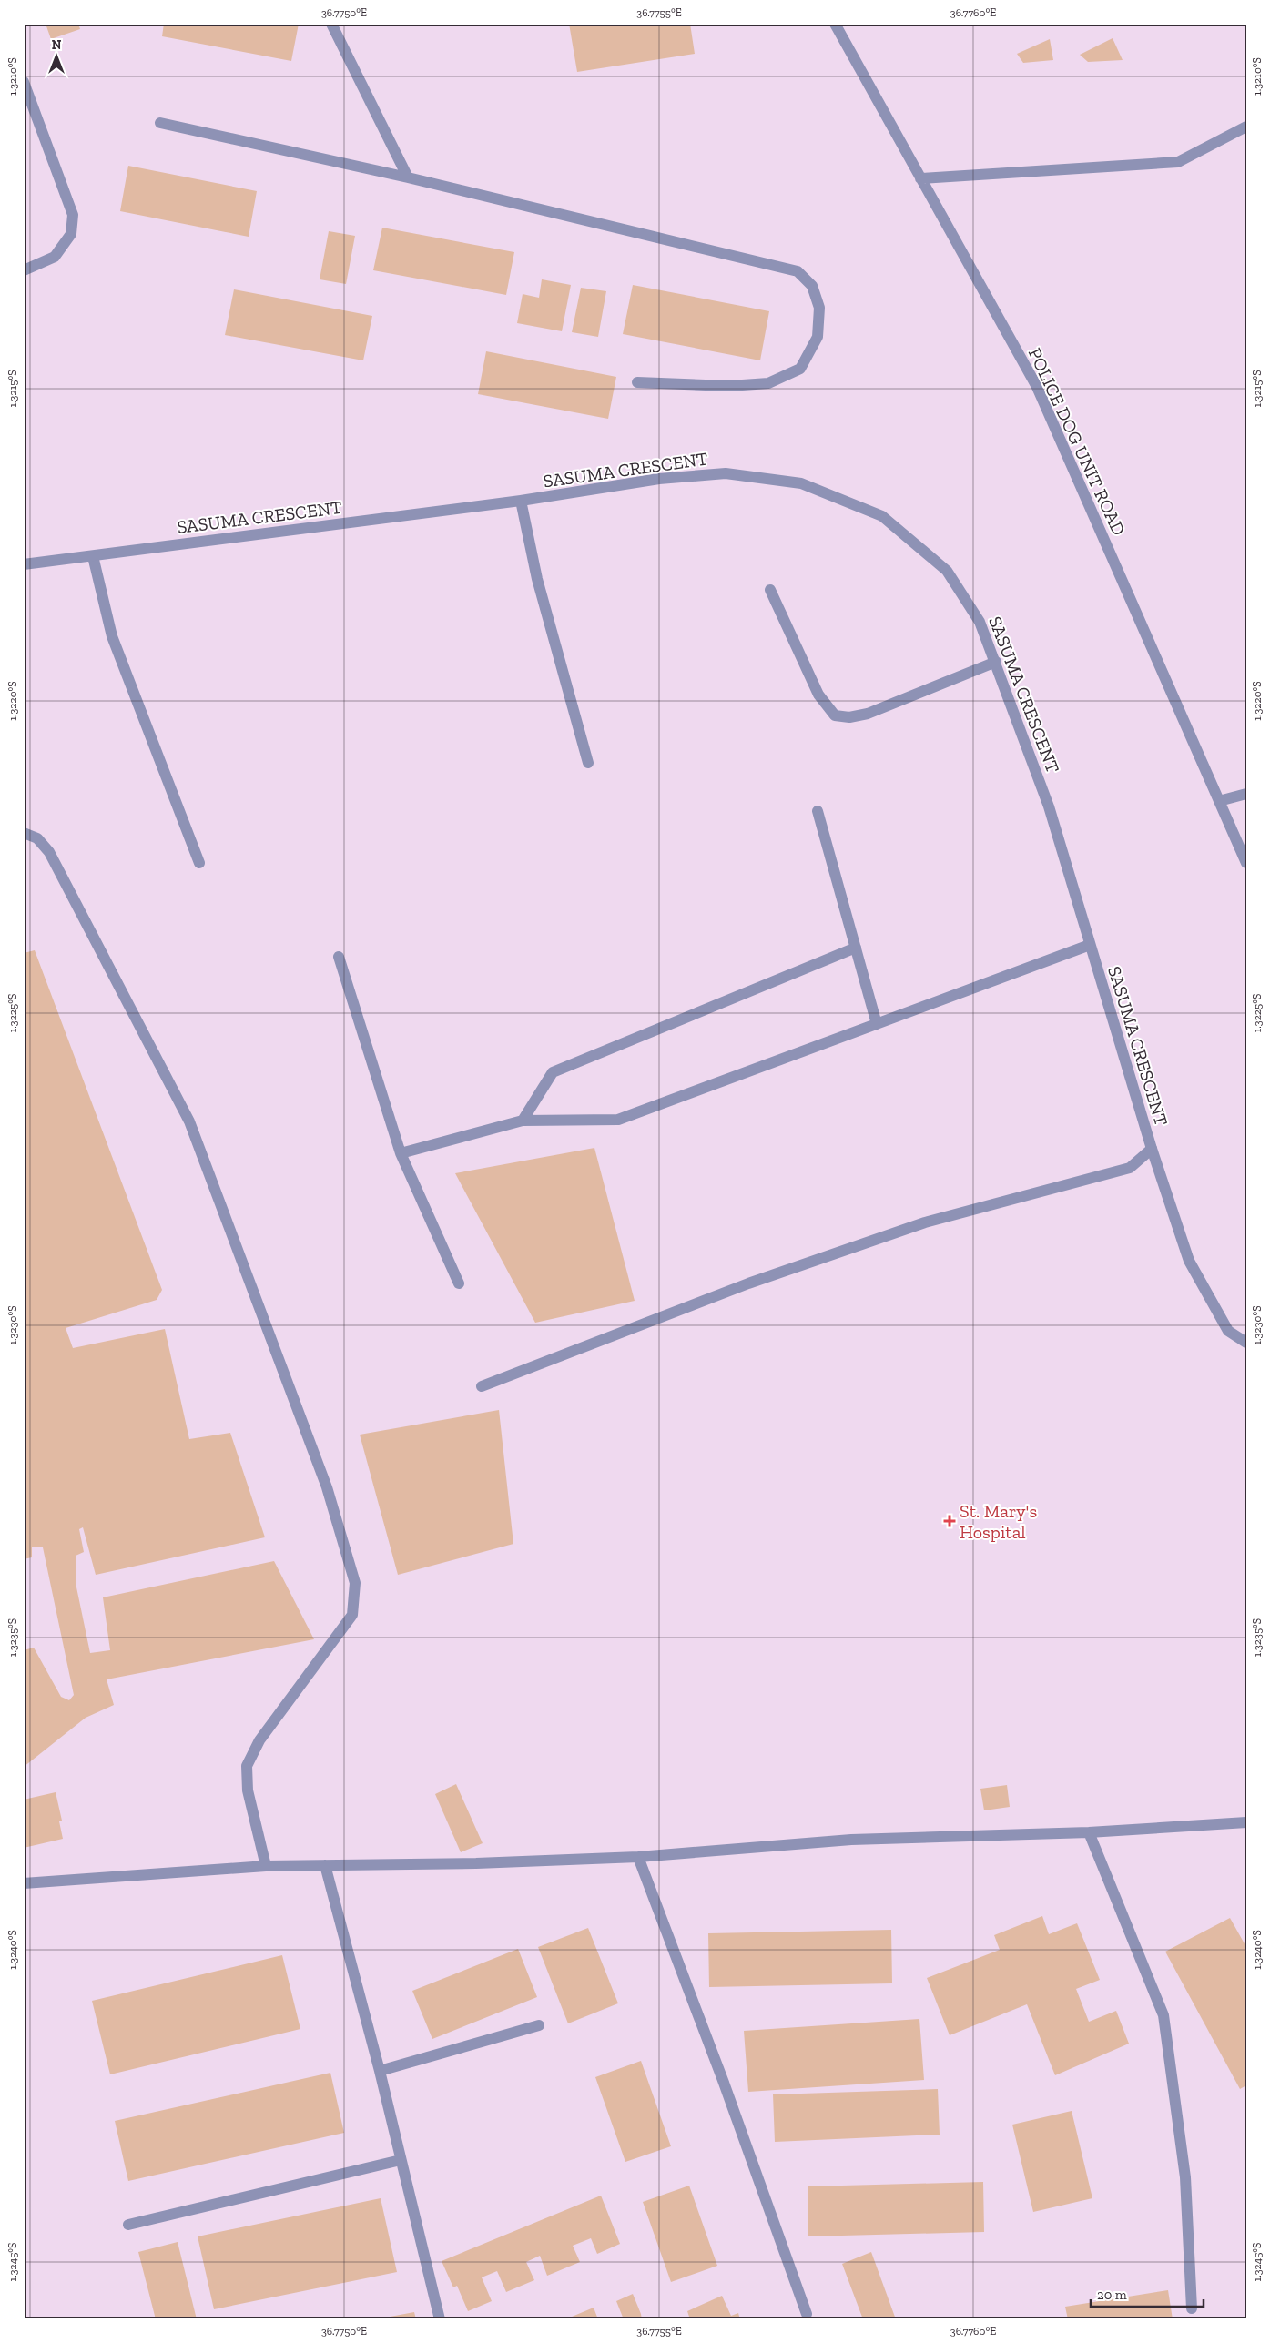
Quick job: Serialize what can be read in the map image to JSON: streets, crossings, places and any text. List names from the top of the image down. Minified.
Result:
{"streets":{"street":["POLICE DOG UNIT ROAD","SASUMA CRESCENT"]},"places":{"health":["St. Mary's Hospital"]},"scale_bar":"20 m","north":"top","coordinates":["36.7750°E","36.7755°E","36.7760°E","1.3210°S","1.3215°S","1.3220°S","1.3225°S","1.3230°S","1.3235°S","1.3240°S","1.3245°S"]}
